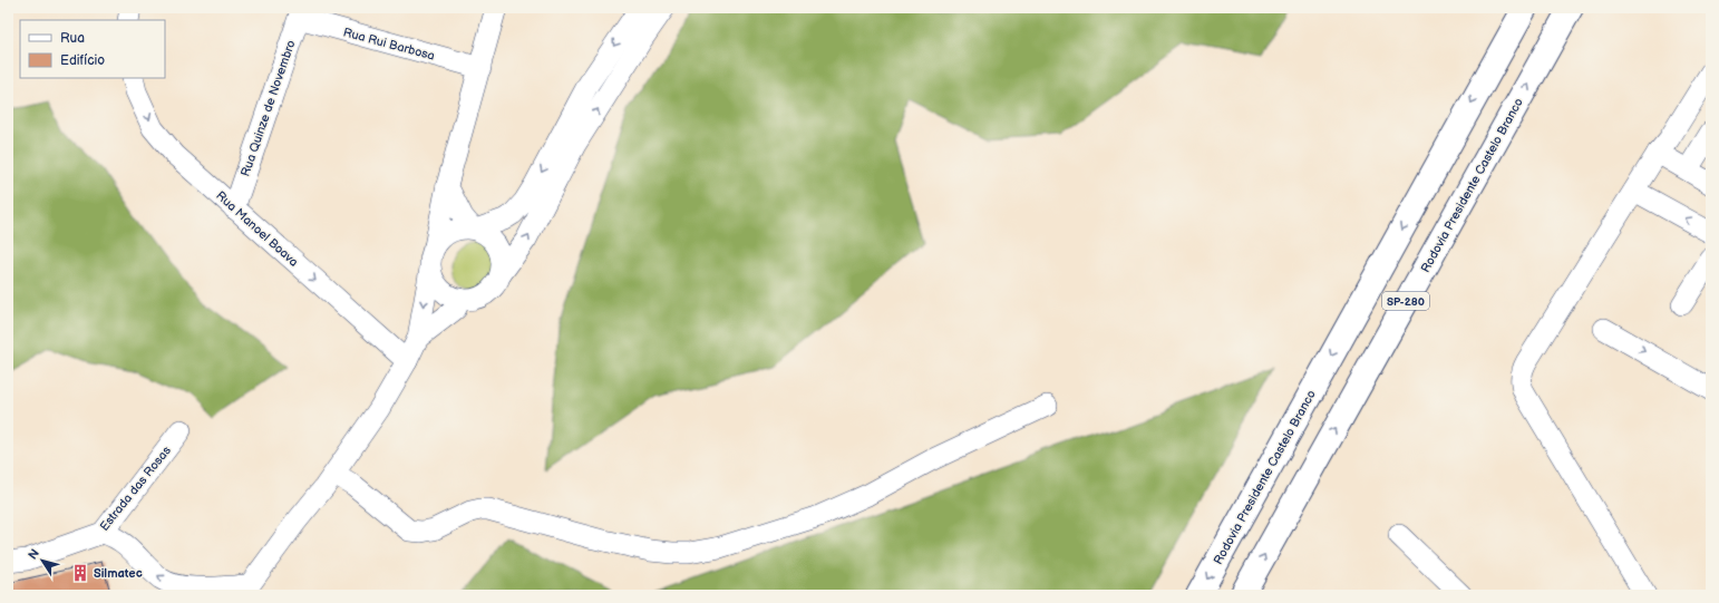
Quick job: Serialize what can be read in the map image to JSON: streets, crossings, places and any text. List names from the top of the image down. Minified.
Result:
{"streets":{"highway":["Rodovia Presidente Castelo Branco","SP-280"],"street":["Rua Rui Barbosa","Rua Quinze de Novembro","Rua Manoel Boava","Estrada das Rosas"]},"crossings":[["Rua Rui Barbosa","Rua Quinze de Novembro"],["Rua Quinze de Novembro","Rua Manoel Boava"]],"one_way":["Rua Manoel Boava"],"places":{"building":["Silmatec"]},"legend":["Rua","Edifício"],"north":"top left"}
